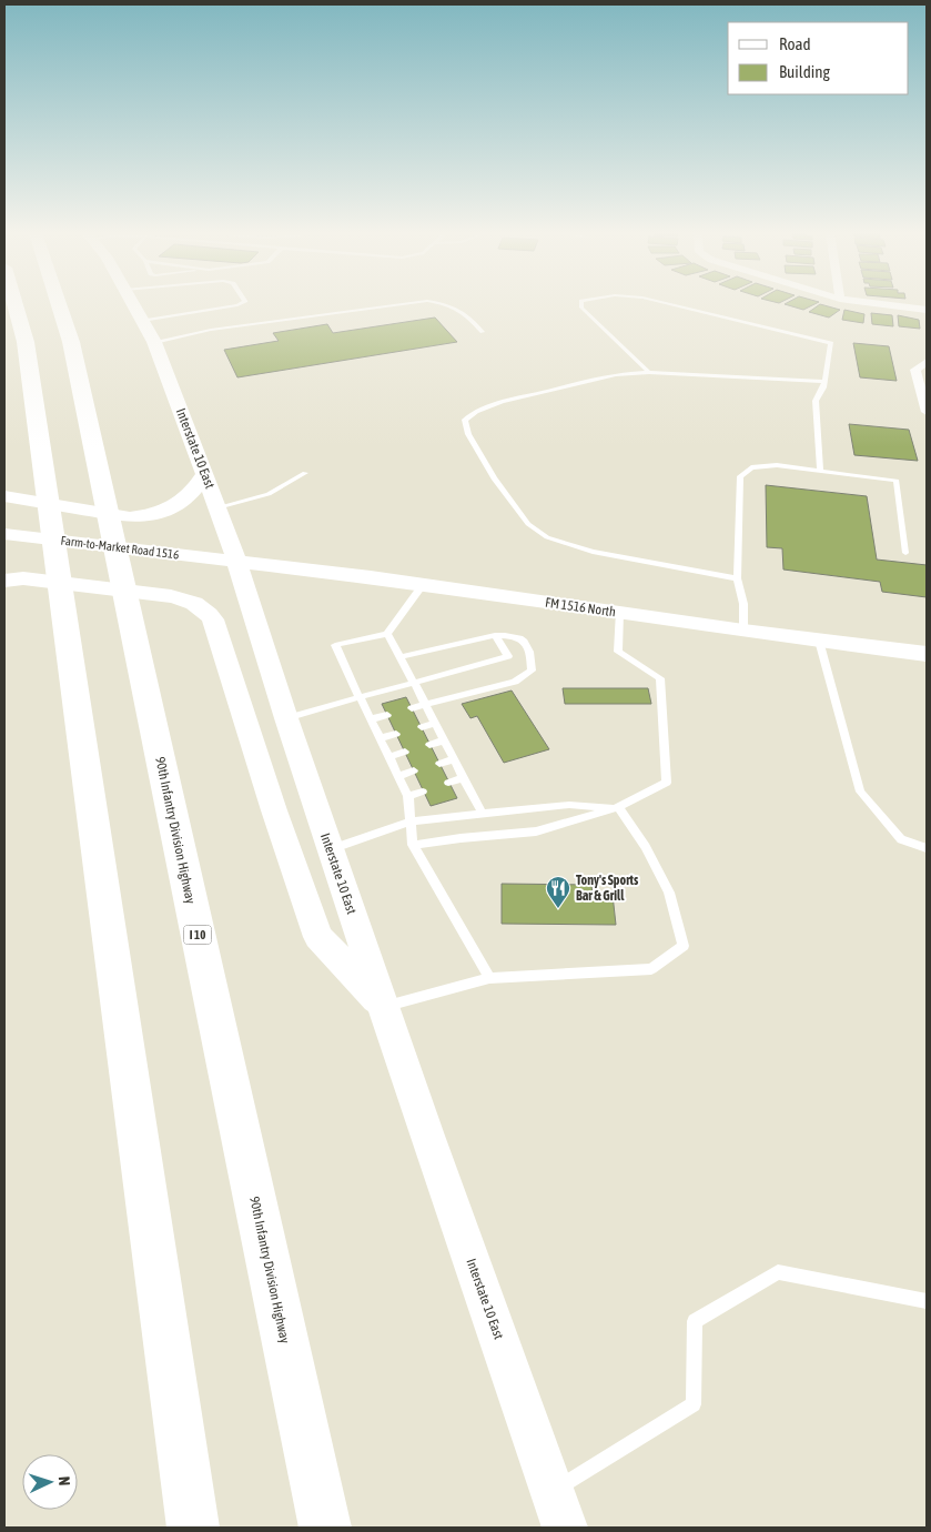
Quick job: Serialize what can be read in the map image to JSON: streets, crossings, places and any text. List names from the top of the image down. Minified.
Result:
{"streets":{"highway":["90th Infantry Division Highway","I 10"],"main road":["Interstate 10 East","Farm-to-Market Road 1516","FM 1516 North"]},"crossings":[["Interstate 10 East","Farm-to-Market Road 1516"],["Interstate 10 East","FM 1516 North"],["Farm-to-Market Road 1516","FM 1516 North"]],"places":{"restaurant":["Tony's Sports Bar & Grill"]},"legend":["Road","Building"],"north":"right"}
